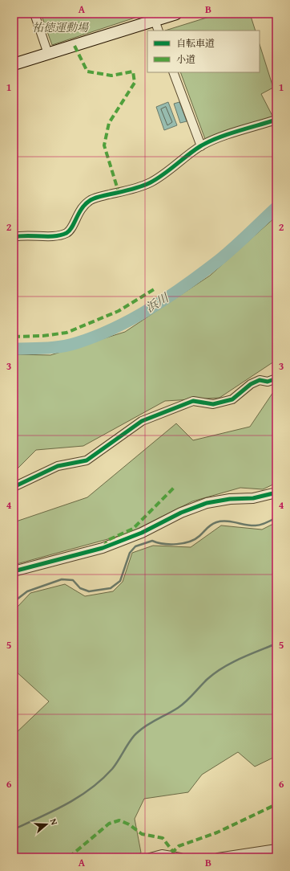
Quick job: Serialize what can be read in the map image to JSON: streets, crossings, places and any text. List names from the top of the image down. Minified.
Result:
{"water":["浜川"],"parks":["祐徳運動場"],"legend":["自転車道","小道"],"north":"right","grid":{"columns":["A","B"],"rows":["1","2","3","4","5","6"]}}
